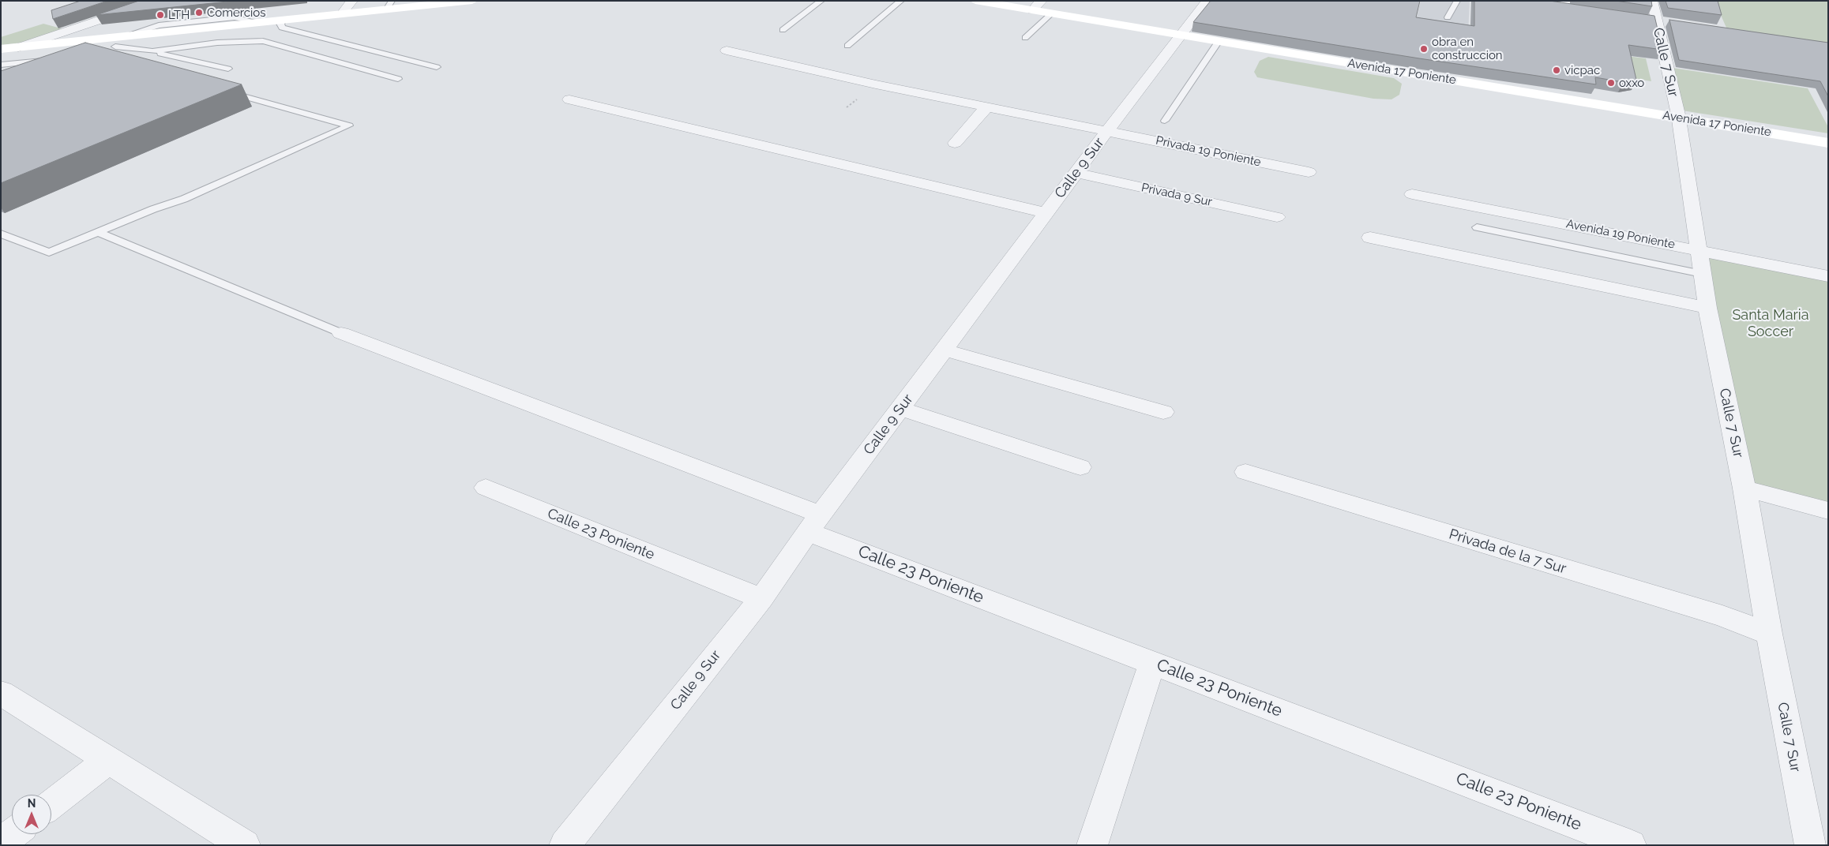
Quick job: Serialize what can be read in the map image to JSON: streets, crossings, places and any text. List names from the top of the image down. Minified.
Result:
{"streets":{"main road":["Avenida 17 Poniente"],"street":["Calle 7 Sur","Privada 19 Poniente","Calle 9 Sur","Privada 9 Sur","Avenida 19 Poniente","Calle 23 Poniente","Privada de la 7 Sur"]},"crossings":[["Calle 7 Sur","Avenida 17 Poniente"],["Calle 7 Sur","Avenida 19 Poniente"],["Calle 7 Sur","Privada de la 7 Sur"],["Avenida 17 Poniente","Calle 9 Sur"],["Privada 19 Poniente","Calle 9 Sur"],["Calle 9 Sur","Privada 9 Sur"],["Calle 9 Sur","Calle 23 Poniente"]],"parks":["Santa Maria Soccer"],"places":["Comercios","LTH","obra en construccion","vicpac","oxxo"],"north":"top"}
